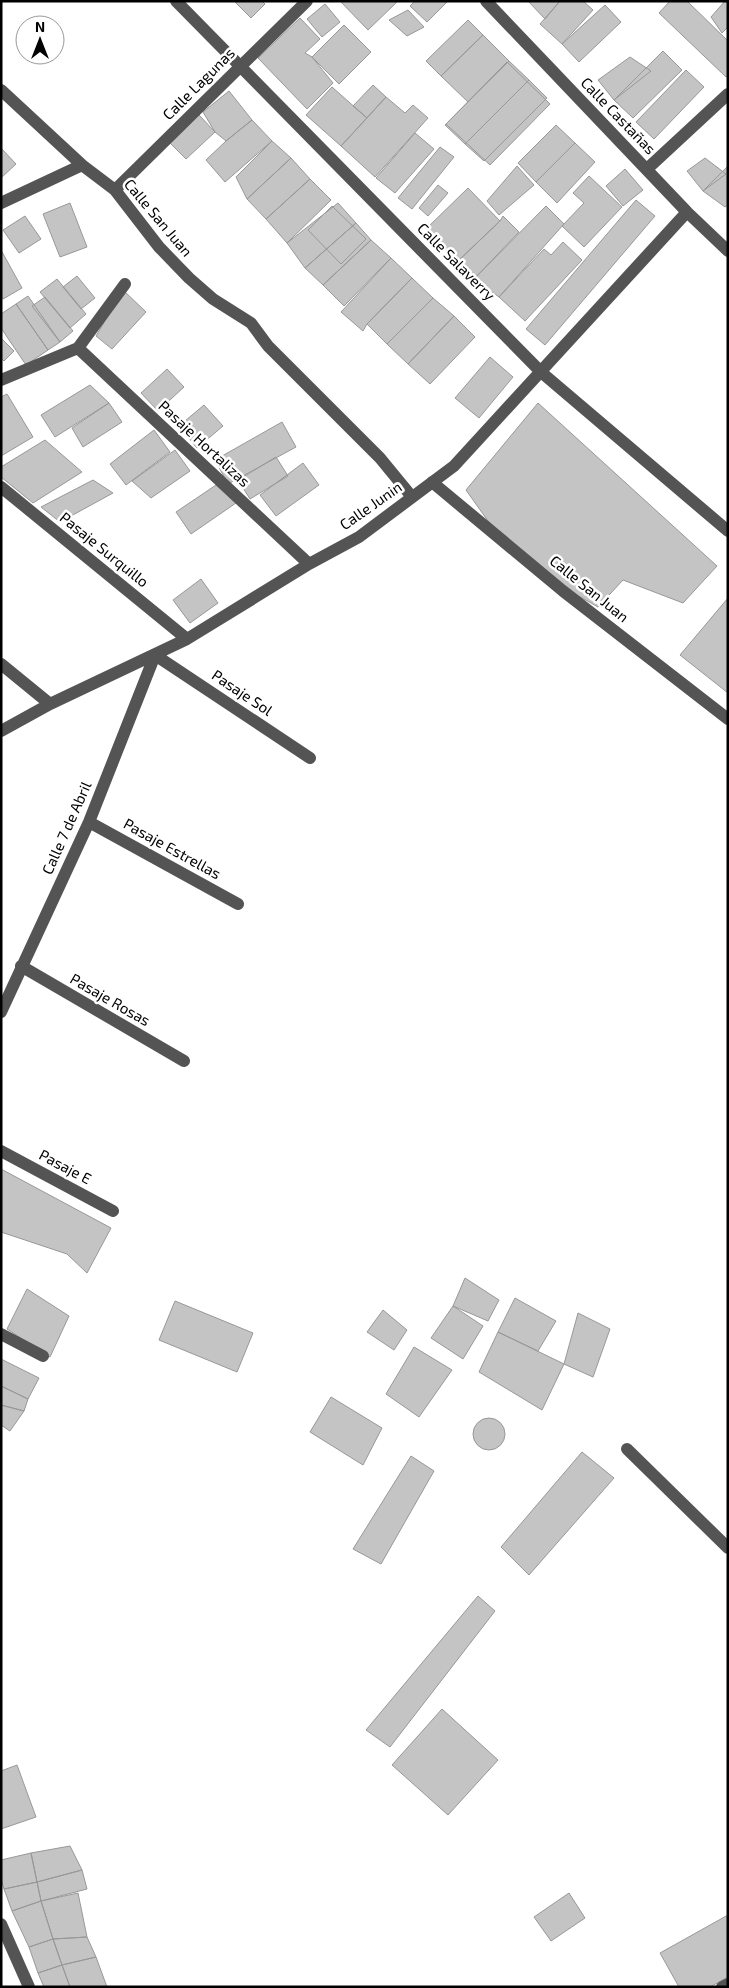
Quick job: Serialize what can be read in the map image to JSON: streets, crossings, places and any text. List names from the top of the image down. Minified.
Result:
{"streets":{"street":["Calle Lagunas","Calle Castañas","Calle San Juan","Calle Salaverry","Pasaje Hortalizas","Calle Junin","Pasaje Surquillo","Pasaje Sol","Calle 7 de Abril","Pasaje Estrellas","Pasaje Rosas","Pasaje E"]},"crossings":[["Calle Lagunas","Calle San Juan"],["Calle Lagunas","Calle Salaverry"],["Calle Castañas","Calle Junin"],["Calle San Juan","Calle Junin"],["Calle Salaverry","Calle Junin"],["Pasaje Hortalizas","Calle Junin"],["Calle Junin","Pasaje Surquillo"],["Calle Junin","Pasaje Sol"],["Calle Junin","Calle 7 de Abril"],["Pasaje Sol","Calle 7 de Abril"],["Calle 7 de Abril","Pasaje Estrellas"],["Calle 7 de Abril","Pasaje Rosas"]],"north":"top"}
